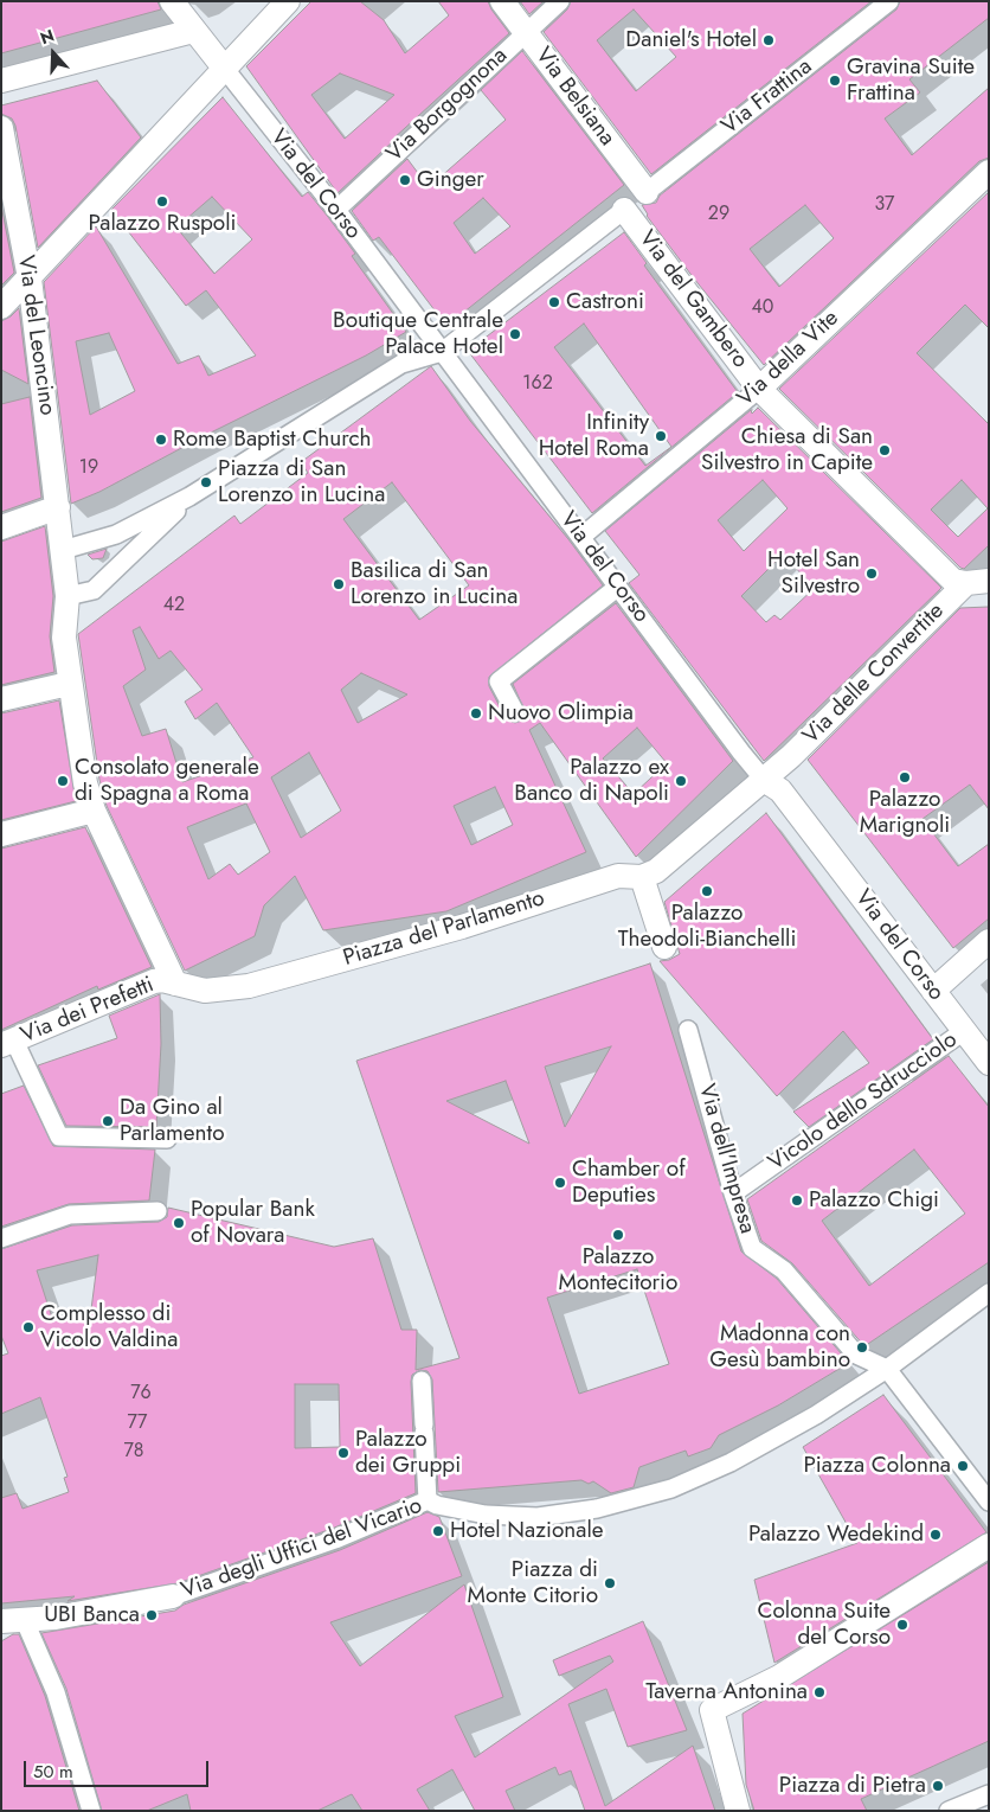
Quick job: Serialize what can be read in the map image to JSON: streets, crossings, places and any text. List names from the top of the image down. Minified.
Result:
{"streets":{"street":["Via Belsiana","Via Frattina","Via Borgognona","Via del Corso","Via del Gambero","Via del Leoncino","Via della Vite","Via delle Convertite","Piazza del Parlamento","Via dei Prefetti","Vicolo dello Sdrucciolo","Via dell'Impresa","Via degli Uffici del Vicario"]},"crossings":[["Via Belsiana","Via Frattina"],["Via Belsiana","Via Borgognona"],["Via Borgognona","Via del Corso"],["Via del Corso","Via della Vite"],["Via del Corso","Via delle Convertite"],["Via del Corso","Vicolo dello Sdrucciolo"],["Via del Gambero","Via della Vite"],["Via del Gambero","Via delle Convertite"],["Via del Leoncino","Piazza del Parlamento"],["Via del Leoncino","Via dei Prefetti"],["Via delle Convertite","Piazza del Parlamento"],["Piazza del Parlamento","Via dei Prefetti"],["Vicolo dello Sdrucciolo","Via dell'Impresa"]],"places":["Daniel's Hotel","Gravina Suite Frattina","Ginger","Palazzo Ruspoli","Castroni","Boutique Centrale Palace Hotel","Infinity Hotel Roma","Rome Baptist Church","Chiesa di San Silvestro in Capite","Piazza di San Lorenzo in Lucina","Hotel San Silvestro","Basilica di San Lorenzo in Lucina","Nuovo Olimpia","Palazzo Marignoli","Consolato generale di Spagna a Roma","Palazzo ex Banco di Napoli","Palazzo Theodoli-Bianchelli","Da Gino al Parlamento","Chamber of Deputies","Palazzo Chigi","Popular Bank of Novara","Palazzo Montecitorio","Complesso di Vicolo Valdina","Madonna con Gesù bambino","Palazzo dei Gruppi","Piazza Colonna","Hotel Nazionale","Palazzo Wedekind","Piazza di Monte Citorio","UBI Banca","Colonna Suite del Corso","Taverna Antonina","Piazza di Pietra"],"house_numbers":["37","29","40","162","19","42","76","77","78"],"scale_bar":"50 m","north":"top"}
